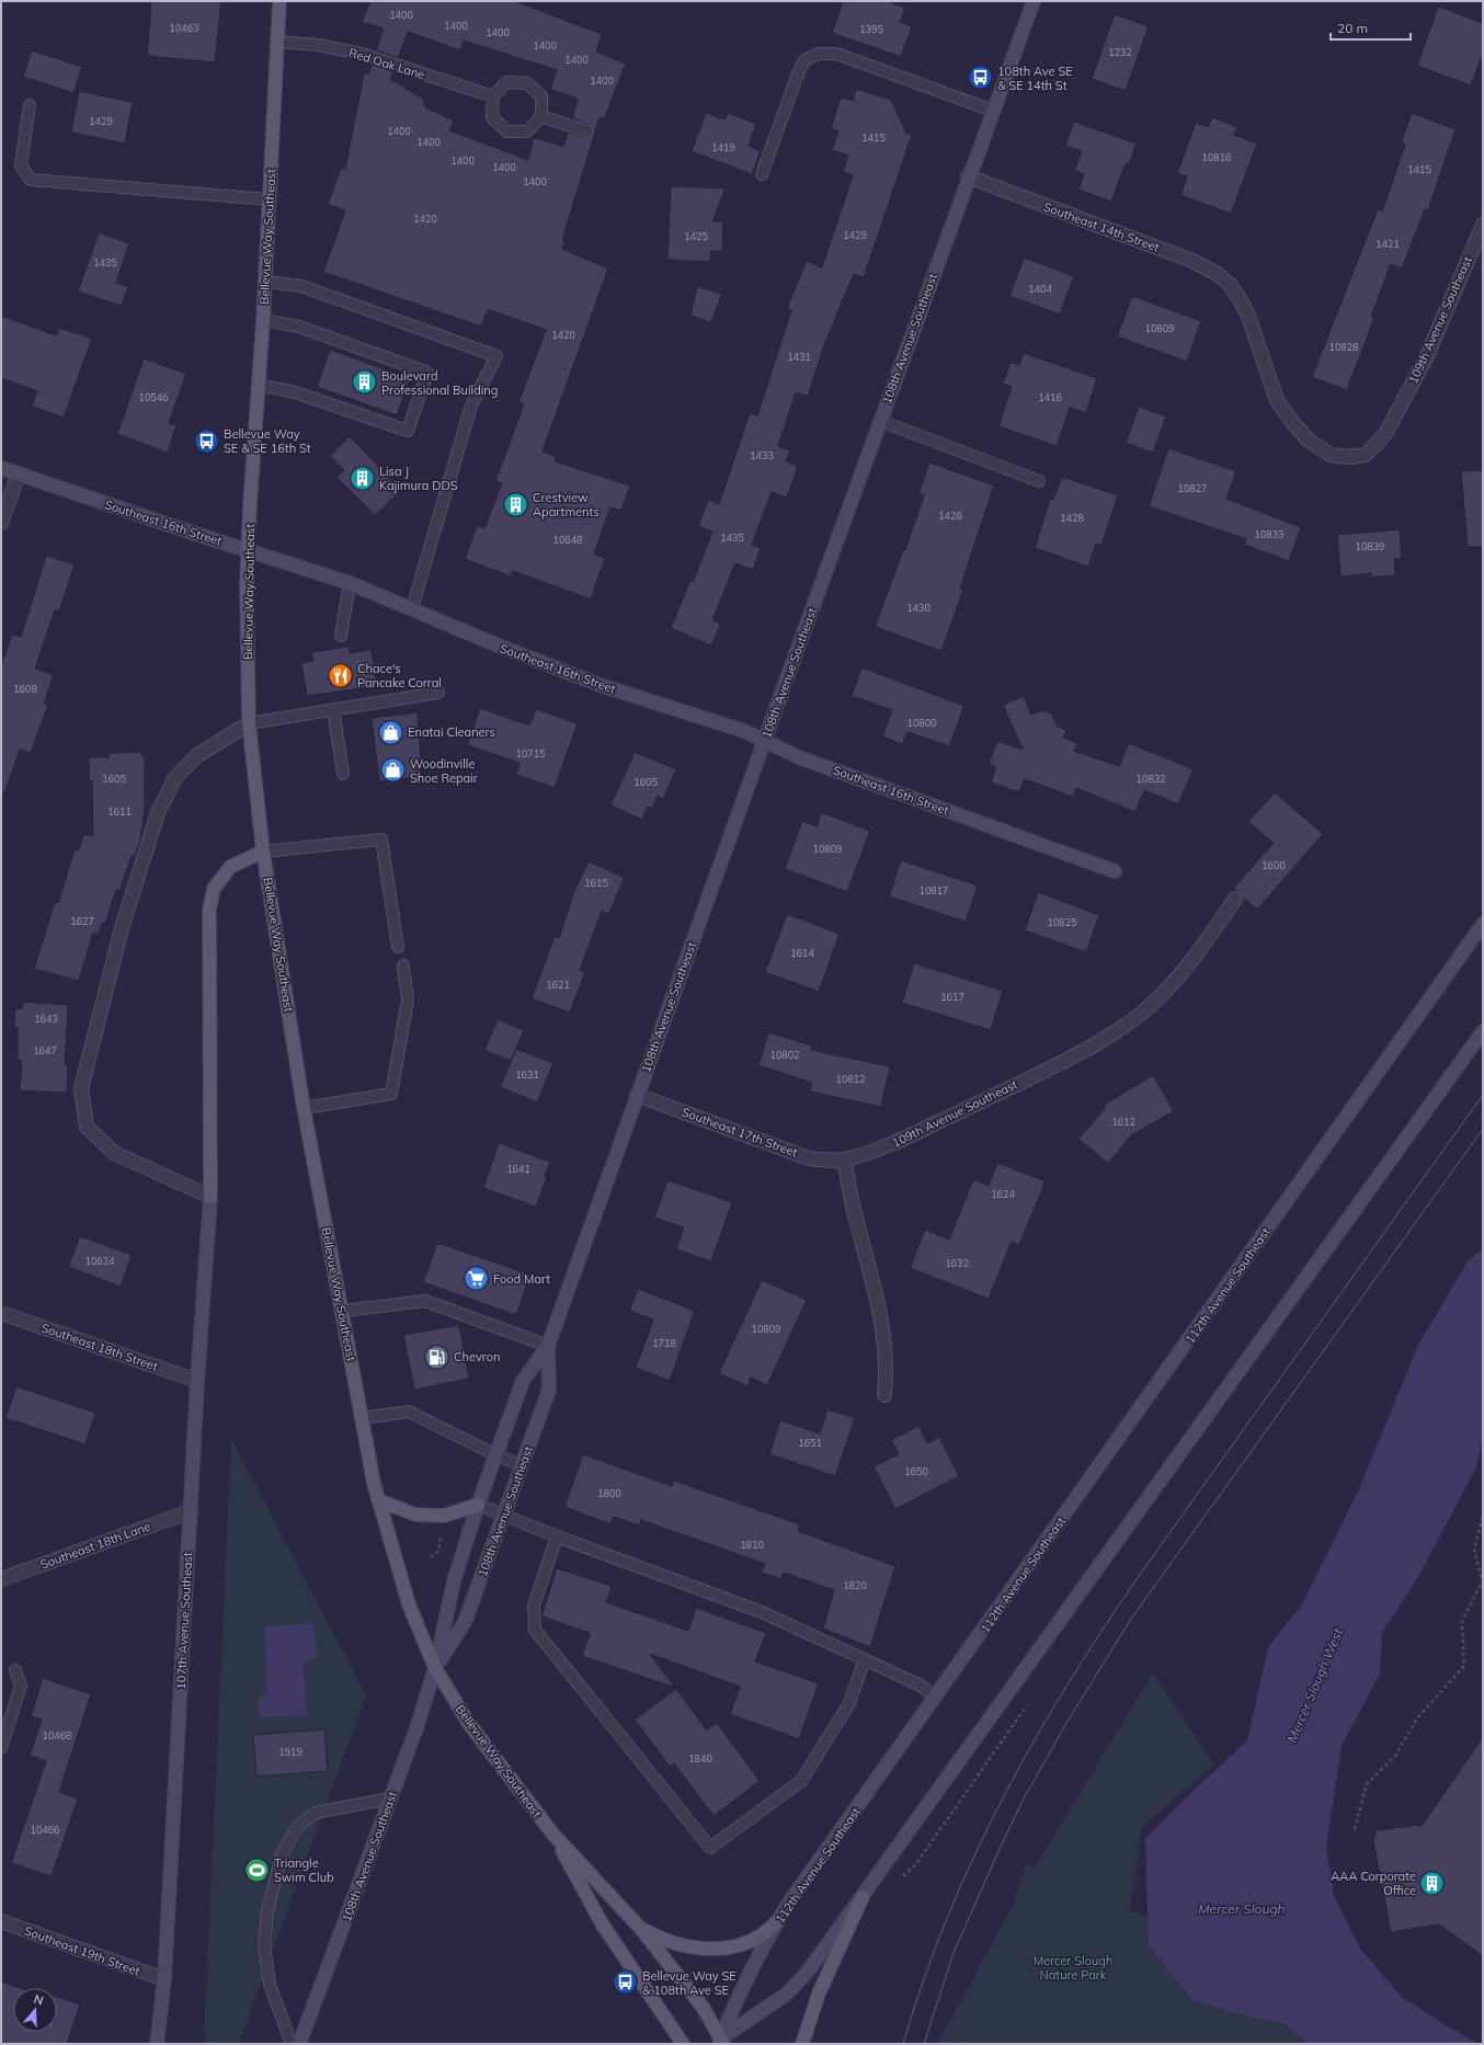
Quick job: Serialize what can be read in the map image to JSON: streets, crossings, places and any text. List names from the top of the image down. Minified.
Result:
{"streets":{"main road":["Bellevue Way Southeast"],"street":["Southeast 14th Street","109th Avenue Southeast","108th Avenue Southeast","Southeast 16th Street","Southeast 17th Street","112th Avenue Southeast","Southeast 18th Street","Southeast 18th Lane","107th Avenue Southeast","Southeast 19th Street"],"lane":["Red Oak Lane"]},"crossings":[["Red Oak Lane","Bellevue Way Southeast"],["Southeast 14th Street","109th Avenue Southeast"],["Southeast 14th Street","108th Avenue Southeast"],["Bellevue Way Southeast","108th Avenue Southeast"],["Bellevue Way Southeast","Southeast 16th Street"],["Bellevue Way Southeast","112th Avenue Southeast"],["109th Avenue Southeast","Southeast 17th Street"],["108th Avenue Southeast","Southeast 16th Street"],["108th Avenue Southeast","Southeast 17th Street"],["Southeast 18th Street","107th Avenue Southeast"],["Southeast 18th Lane","107th Avenue Southeast"],["107th Avenue Southeast","Southeast 19th Street"]],"water":["Mercer Slough West","Mercer Slough"],"parks":["Mercer Slough Nature Park"],"places":{"bus stop":["108th Ave SE & SE 14th St","Bellevue Way SE & SE 16th St","Bellevue Way SE & 108th Ave SE"],"building":["Boulevard Professional Building","Lisa J Kajimura DDS","Crestview Apartments","AAA Corporate Office"],"restaurant":["Chace's Pancake Corral"],"shop":["Enatai Cleaners","Woodinville Shoe Repair"],"supermarket":["Food Mart"],"fuel station":["Chevron"],"sports":["Triangle Swim Club"]},"house_numbers":["1400","1400","10463","1395","1400","1400","1232","1400","1400","1429","1400","1415","1400","1419","10816","1400","1400","1415","1400","1420","1429","1425","1421","1435","1404","10809","1420","10828","1431","10546","1416","1433","10827","1426","1428","10833","1435","10648","10839","1430","1608","10800","10715","1605","10832","1605","1611","10809","1600","1615","10817","1627","10825","1614","1621","1617","1643","1647","10802","1631","10812","1612","1641","1624","10624","1632","10809","1718","1651","1650","1800","1810","1820","10468","1919","1840","10466"],"scale_bar":"20 m","north":"top"}
